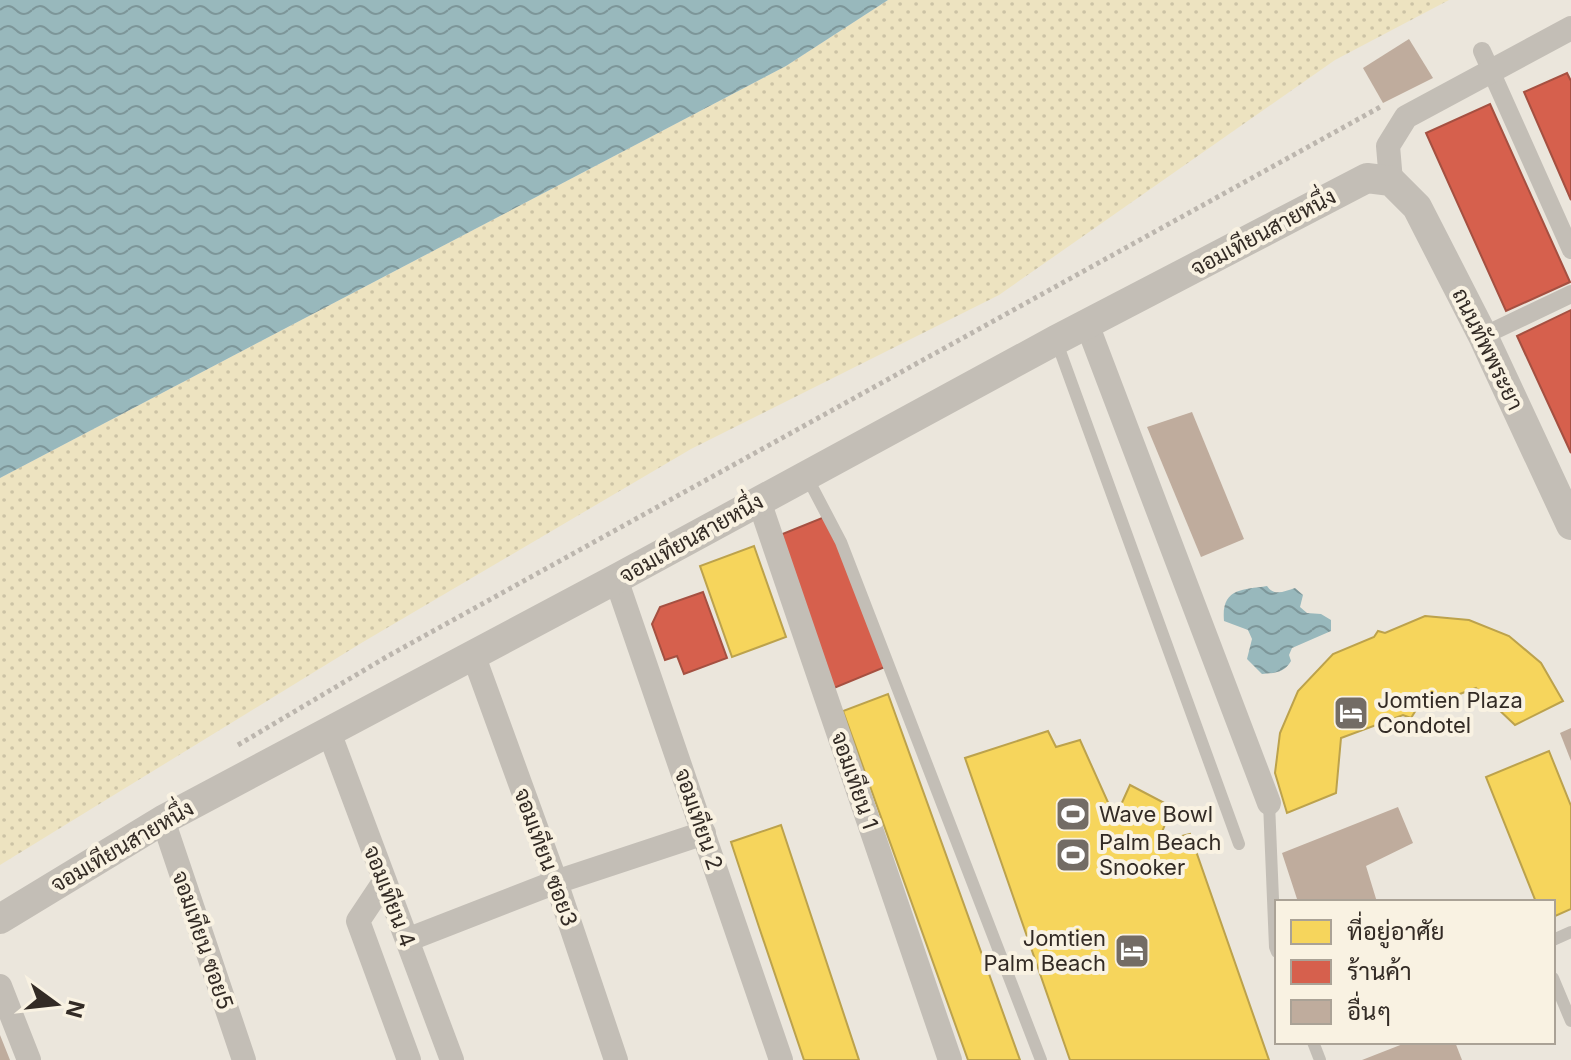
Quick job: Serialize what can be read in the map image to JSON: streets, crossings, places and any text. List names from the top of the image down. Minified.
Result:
{"streets":{"street":["จอมเทียนสายหนึ่ง","ถนนทัพพระยา","จอมเทียน 1","จอมเทียน 2","จอมเทียน ซอย3","จอมเทียน 4","จอมเทียน ซอย5"]},"crossings":[["จอมเทียนสายหนึ่ง","ถนนทัพพระยา"],["จอมเทียนสายหนึ่ง","จอมเทียน 1"],["จอมเทียนสายหนึ่ง","จอมเทียน 2"],["จอมเทียนสายหนึ่ง","จอมเทียน ซอย3"],["จอมเทียนสายหนึ่ง","จอมเทียน 4"],["จอมเทียนสายหนึ่ง","จอมเทียน ซอย5"]],"places":{"hotel":["Jomtien Plaza Condotel","Jomtien Palm Beach"],"sports":["Wave Bowl","Palm Beach Snooker"]},"legend":["ที่อยู่อาศัย","ร้านค้า","อื่นๆ"],"north":"right"}
